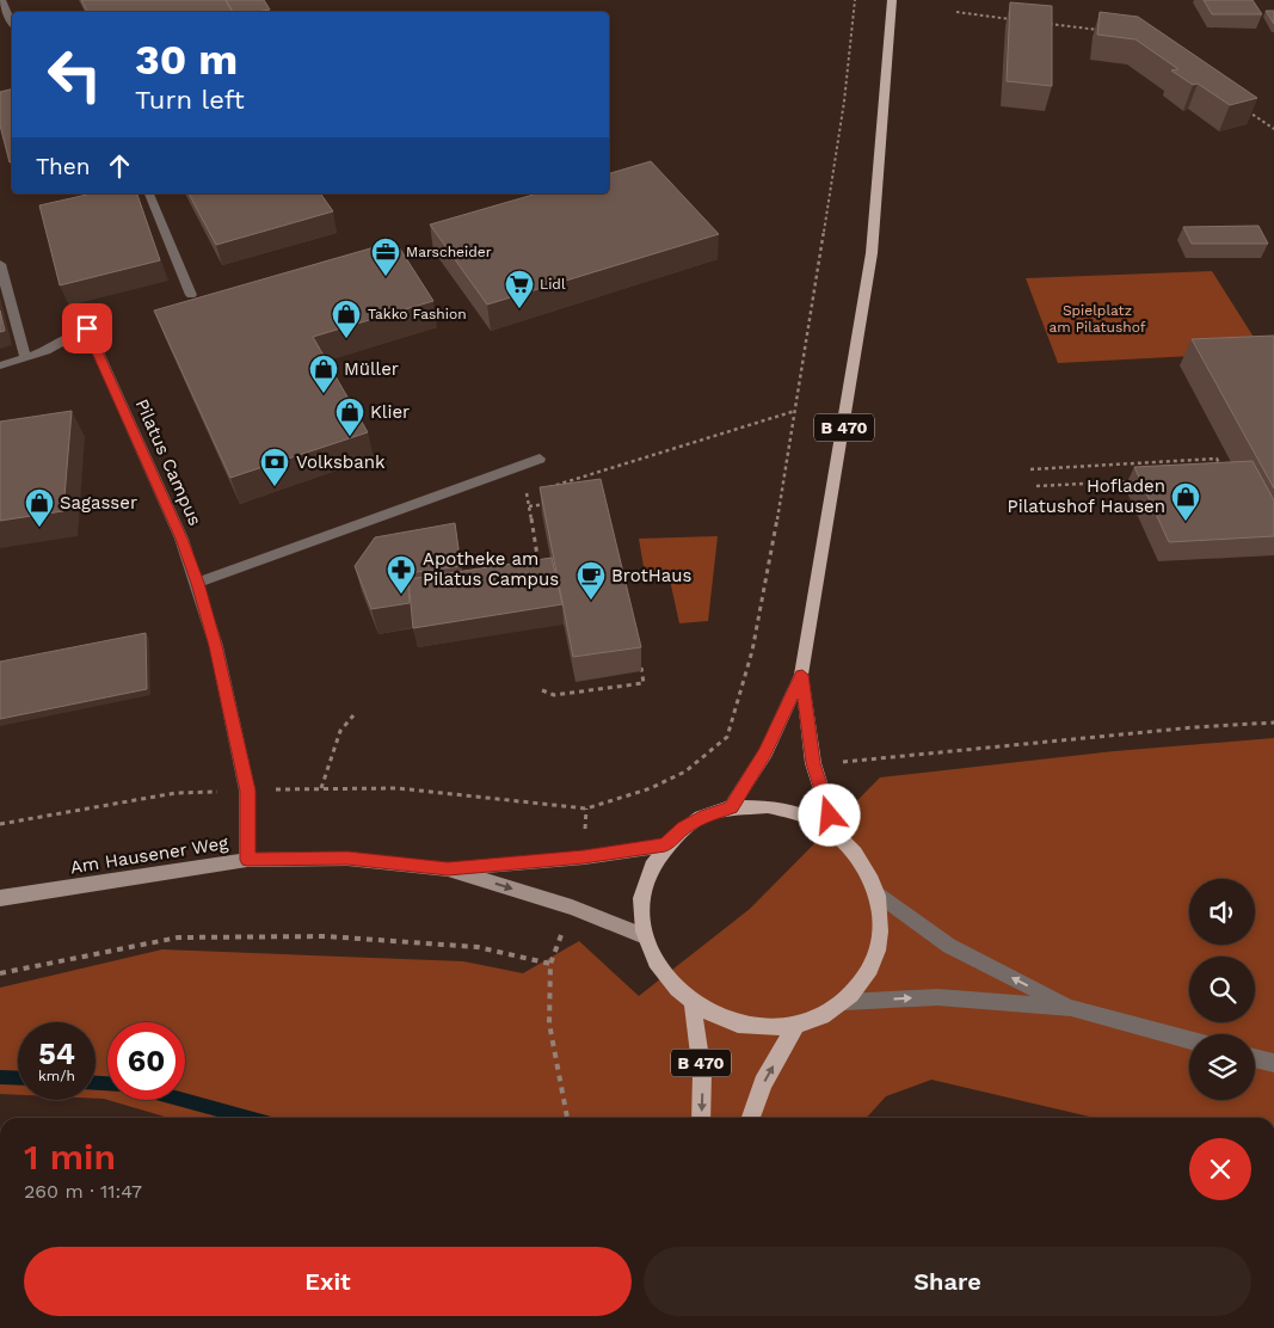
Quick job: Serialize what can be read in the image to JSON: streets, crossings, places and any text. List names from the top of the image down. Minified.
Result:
{"streets":{"main road":["B 470","Am Hausener Weg"],"street":["Pilatus Campus"]},"crossings":[["Pilatus Campus","Am Hausener Weg"]],"parks":["Spielplatz am Pilatushof"],"places":{"office":["Marscheider"],"supermarket":["Lidl"],"shop":["Takko Fashion","Müller","Klier","Hofladen Pilatushof Hausen","Sagasser"],"bank":["Volksbank"],"pharmacy":["Apotheke am Pilatus Campus"],"cafe":["BrotHaus"]},"page":{"turn":["30 m","Turn left"],"then":"Then","speed":"54 km/h","limit":"60","heading":["1 min","260 m · 11:47"],"buttons":["Exit","Share"]}}
